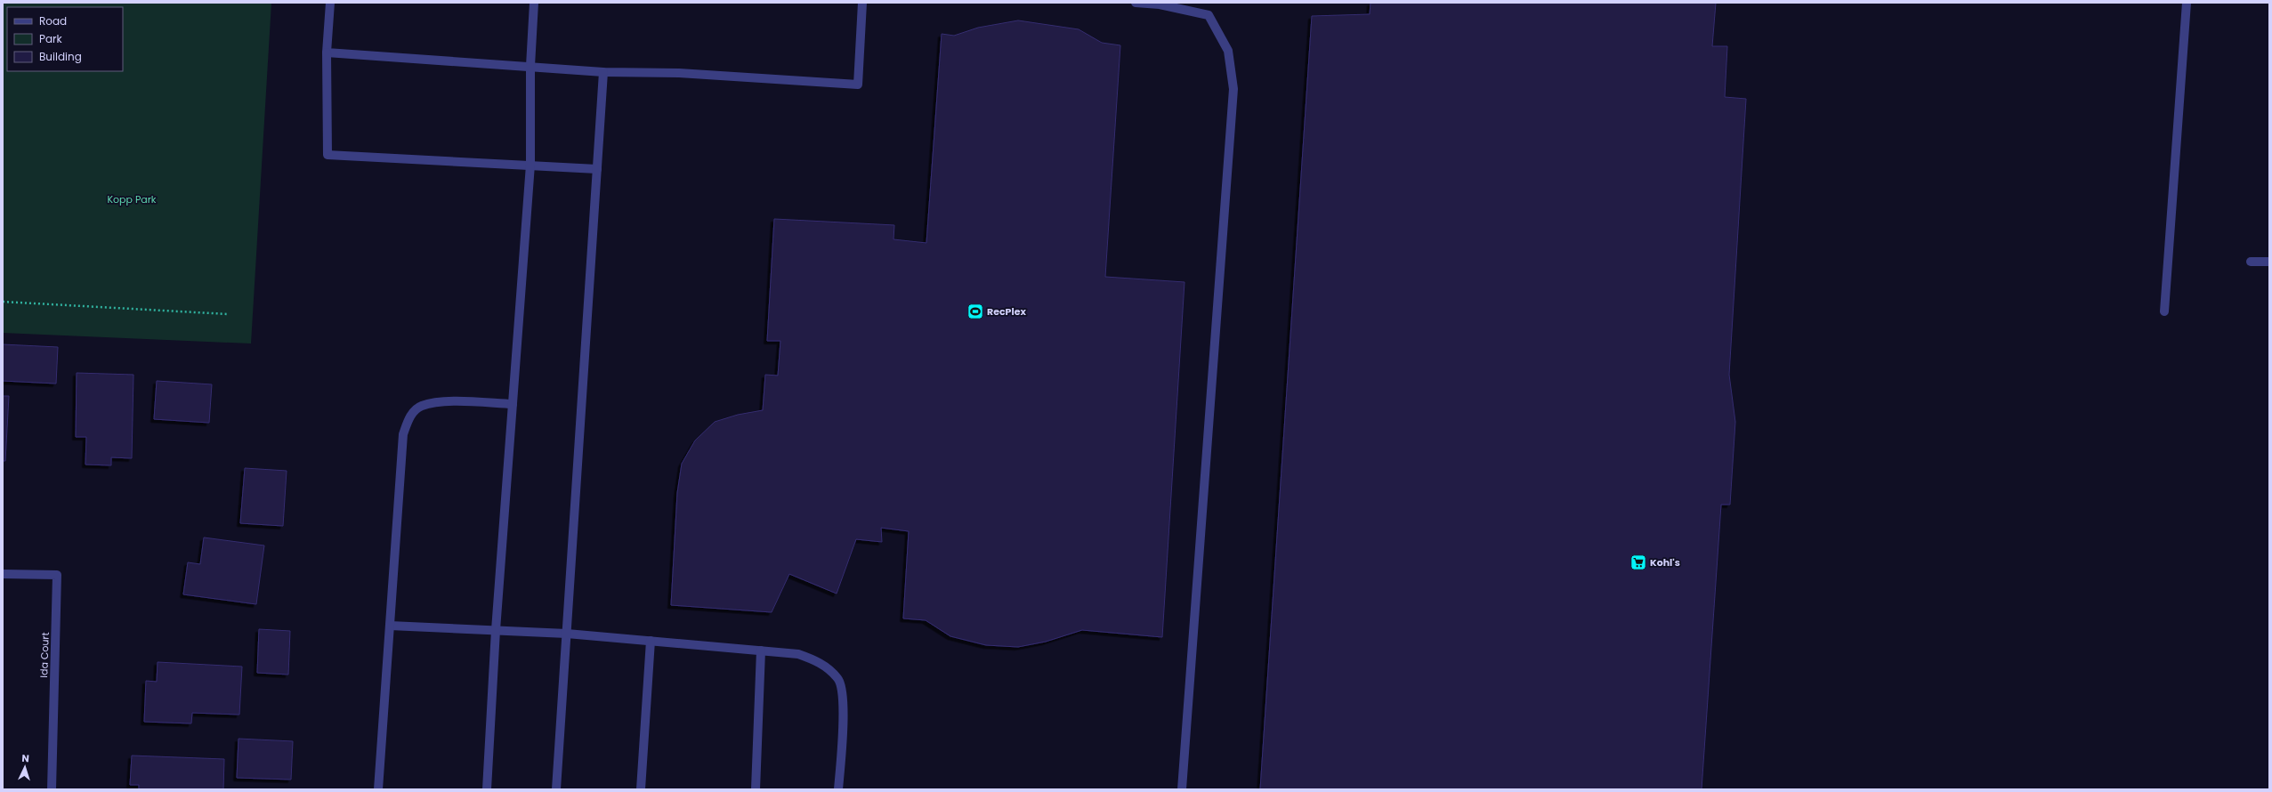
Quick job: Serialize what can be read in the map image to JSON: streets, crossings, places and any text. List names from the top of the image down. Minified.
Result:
{"streets":{"street":["Ida Court"]},"parks":["Kopp Park"],"places":{"sports":["RecPlex"],"supermarket":["Kohl's"]},"legend":["Road","Park","Building"],"north":"top"}
